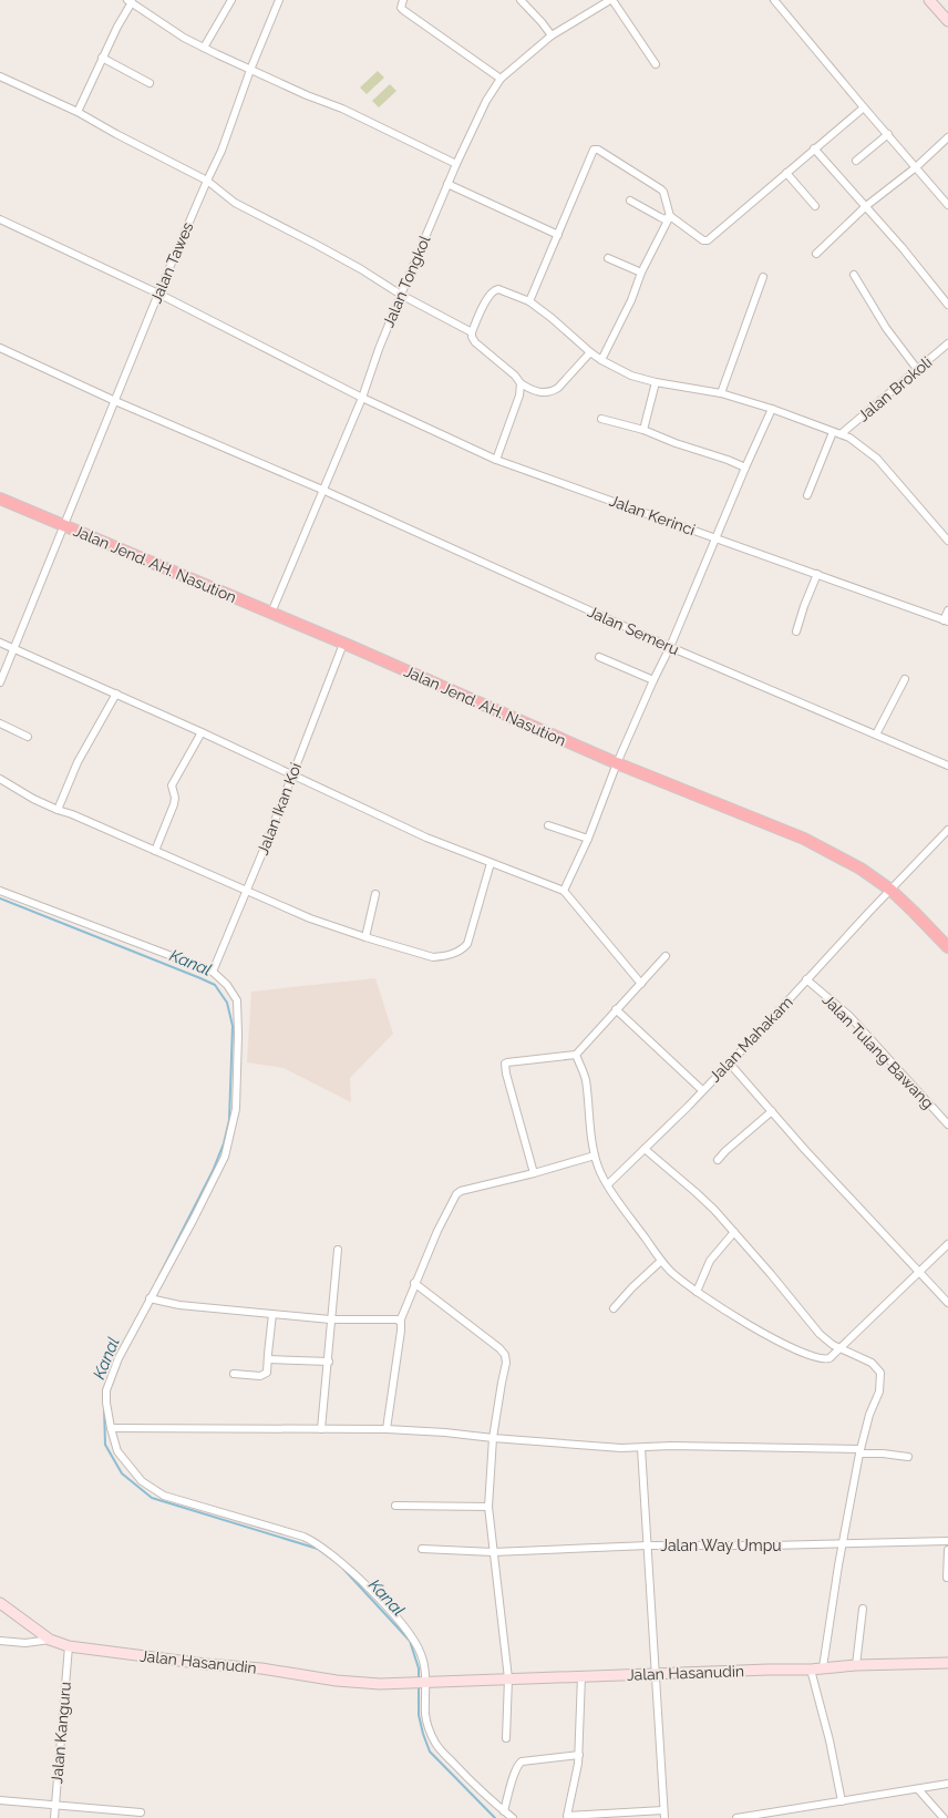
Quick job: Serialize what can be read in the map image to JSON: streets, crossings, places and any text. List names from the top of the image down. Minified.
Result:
{"streets":{"highway":["Jalan Jend. AH. Nasution"],"main road":["Jalan Hasanudin"],"street":["Jalan Tawes","Jalan Tongkol","Jalan Brokoli","Jalan Kerinci","Jalan Semeru","Jalan Ikan Koi","Jalan Mahakam","Jalan Tulang Bawang","Jalan Way Umpu","Jalan Kanguru"]},"crossings":[["Jalan Tawes","Jalan Kerinci"],["Jalan Tawes","Jalan Jend. AH. Nasution"],["Jalan Tawes","Jalan Semeru"],["Jalan Tongkol","Jalan Kerinci"],["Jalan Tongkol","Jalan Jend. AH. Nasution"],["Jalan Tongkol","Jalan Semeru"],["Jalan Jend. AH. Nasution","Jalan Ikan Koi"],["Jalan Jend. AH. Nasution","Jalan Mahakam"],["Jalan Mahakam","Jalan Tulang Bawang"],["Jalan Hasanudin","Jalan Kanguru"]],"water":["Kanal"]}
